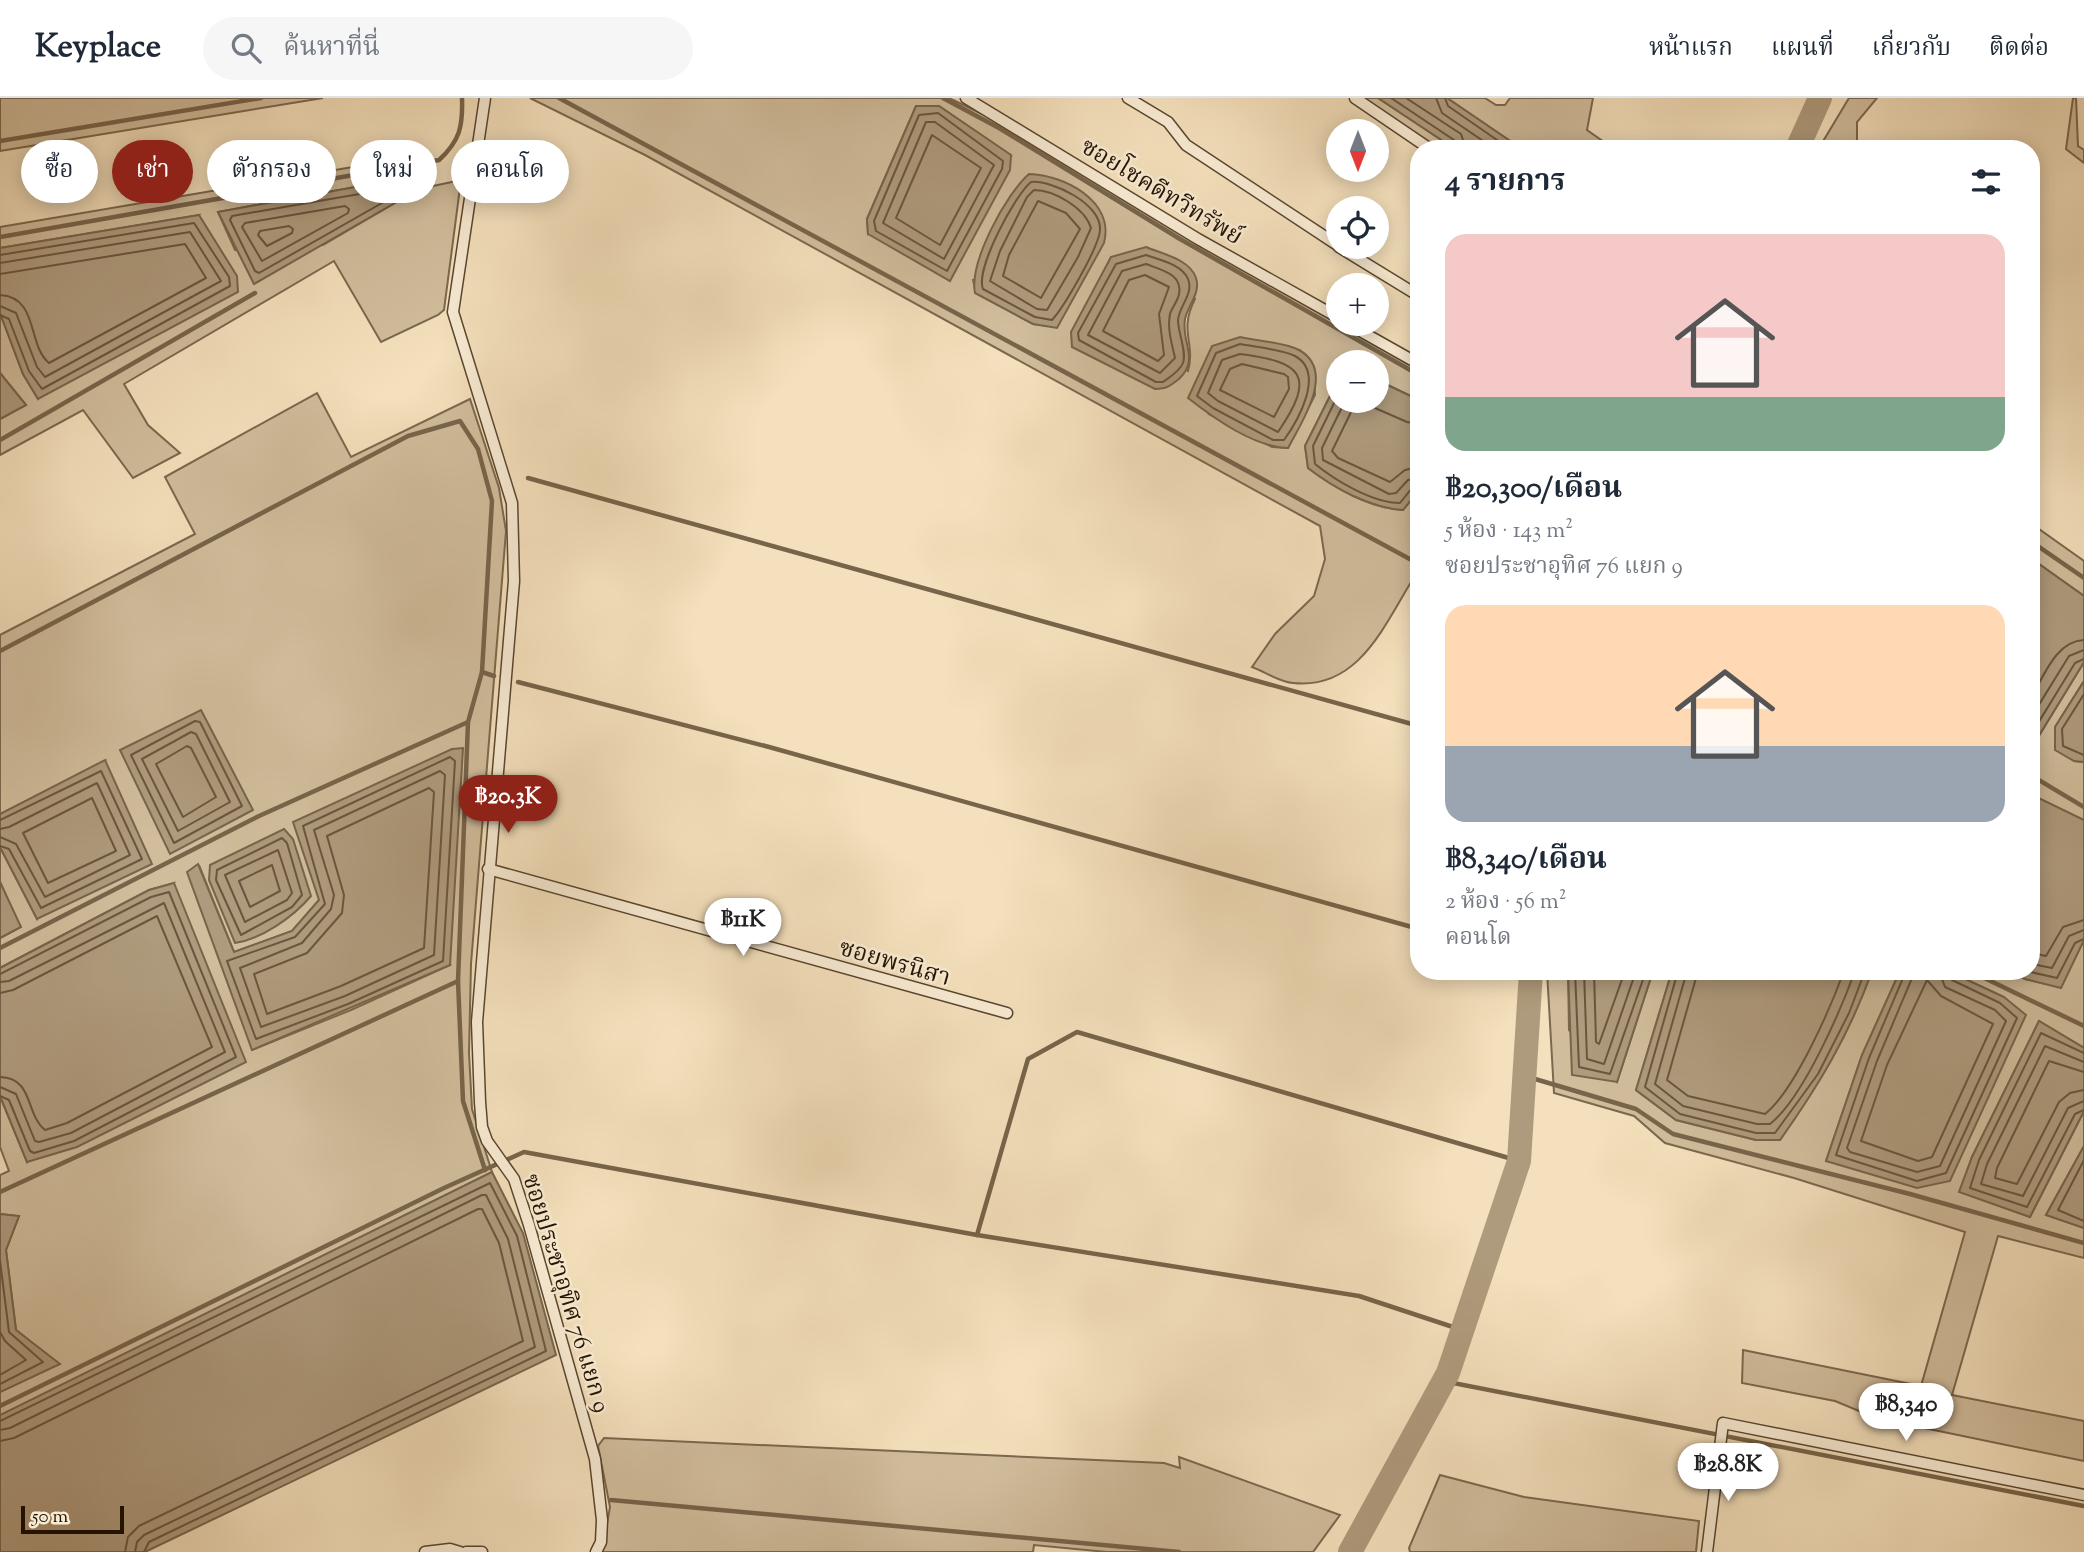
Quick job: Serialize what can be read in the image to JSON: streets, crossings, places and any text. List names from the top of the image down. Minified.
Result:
{"streets":{"street":["ซอยโชคดีทวีทรัพย์","ซอยพรนิสา","ซอยประชาอุทิศ 76 แยก 9"]},"crossings":[["ซอยพรนิสา","ซอยประชาอุทิศ 76 แยก 9"]],"scale_bar":"50 m","north":"bottom","page":{"header":"Keyplace","search":"ค้นหาที่นี่","nav":["หน้าแรก","แผนที่","เกี่ยวกับ","ติดต่อ"],"map_buttons":["+","−"],"chip":["ซื้อ","เช่า","ตัวกรอง","ใหม่","คอนโด"],"heading":"4 รายการ","list":[{"name":"฿20,300/เดือน","note":"5 ห้อง · 143 m² · ซอยประชาอุทิศ 76 แยก 9"},{"name":"฿8,340/เดือน","note":"2 ห้อง · 56 m² · คอนโด"}],"price":["฿20.3K","฿11K","฿8,340","฿28.8K"],"scale":"50 m"}}
